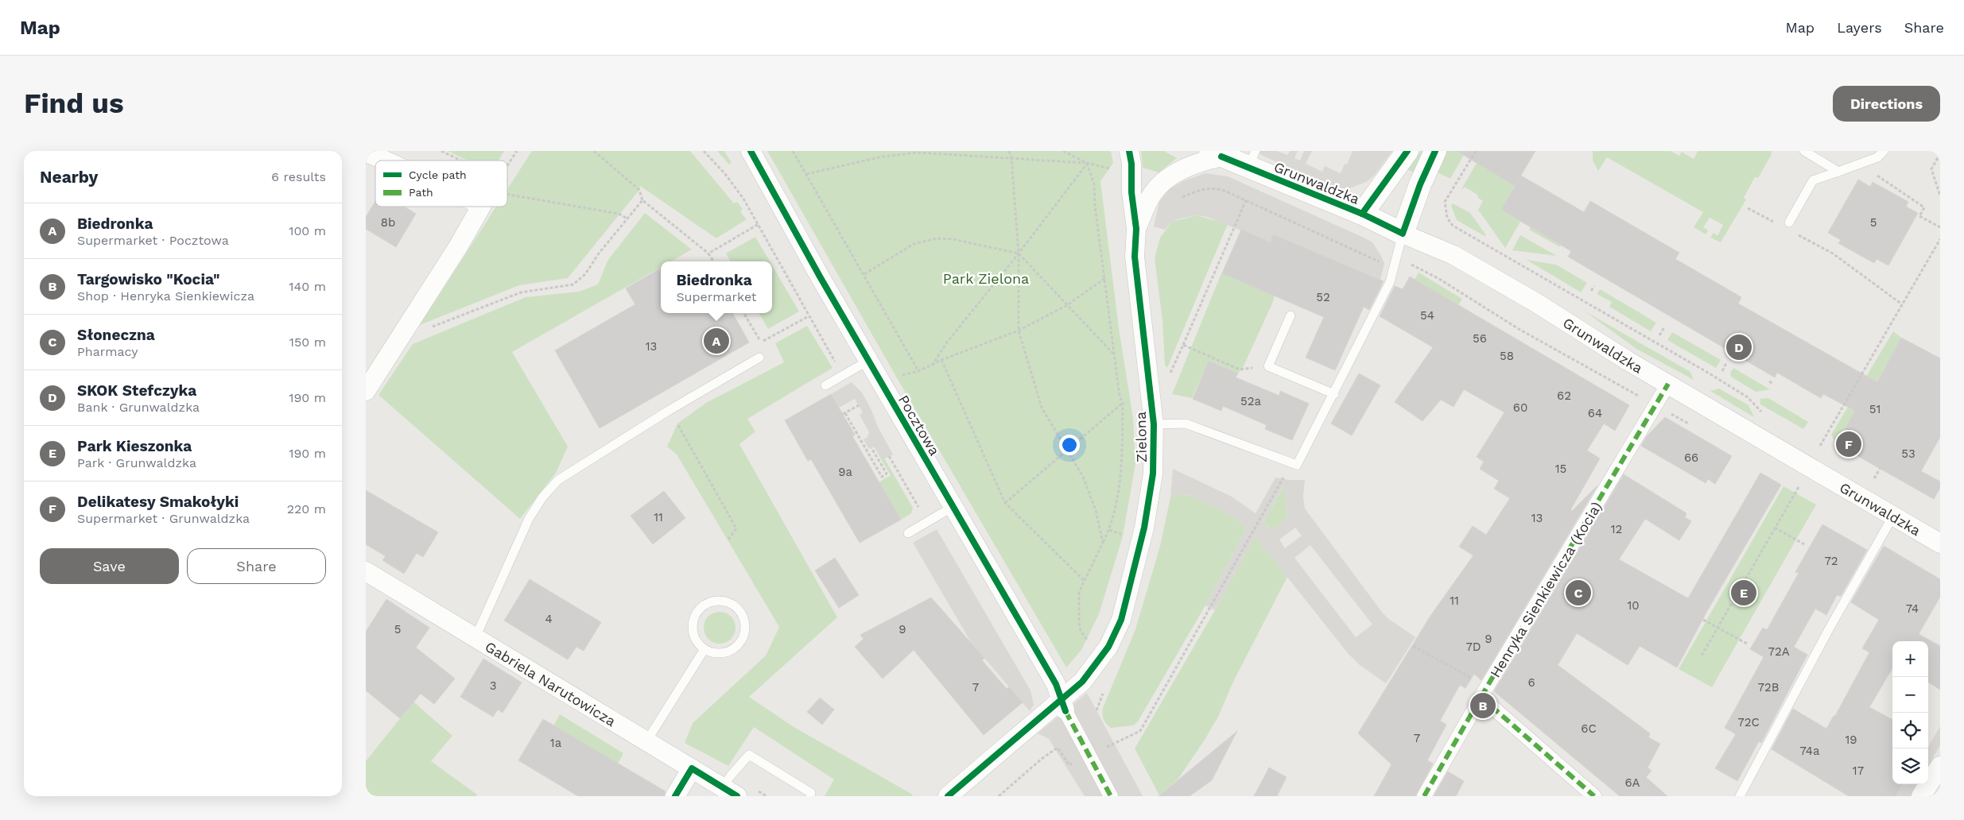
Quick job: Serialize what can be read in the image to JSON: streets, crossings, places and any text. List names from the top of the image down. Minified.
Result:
{"streets":{"street":["Grunwaldzka","Pocztowa","Zielona","Henryka Sienkiewicza (Kocia)","Gabriela Narutowicza"]},"crossings":[["Grunwaldzka","Zielona"],["Grunwaldzka","Henryka Sienkiewicza (Kocia)"],["Pocztowa","Zielona"]],"parks":["Park Zielona"],"house_numbers":["8b","5","52","54","56","13","58","62","52a","60","51","64","53","66","15","9a","11","13","12","72","11","10","74","4","5","9","9","7D","72A","6","3","7","72B","72C","6C","7","19","1a","74a","17","6A"],"legend":["Cycle path","Path"],"page":{"header":"Map","nav":["Map","Layers","Share"],"buttons":["Directions",["Save","Share"]],"title":"Find us","heading":["Nearby","6 results"],"list":[{"mark":"A","name":"Biedronka","note":"Supermarket · Pocztowa","value":"100 m"},{"mark":"B","name":"Targowisko \"Kocia\"","note":"Shop · Henryka Sienkiewicza","value":"140 m"},{"mark":"C","name":"Słoneczna","note":"Pharmacy","value":"150 m"},{"mark":"D","name":"SKOK Stefczyka","note":"Bank · Grunwaldzka","value":"190 m"},{"mark":"E","name":"Park Kieszonka","note":"Park · Grunwaldzka","value":"190 m"},{"mark":"F","name":"Delikatesy Smakołyki","note":"Supermarket · Grunwaldzka","value":"220 m"}],"popup":["Biedronka","Supermarket"],"pins":["A","D","F","C","E","B"],"map_buttons":["+","−"]}}
